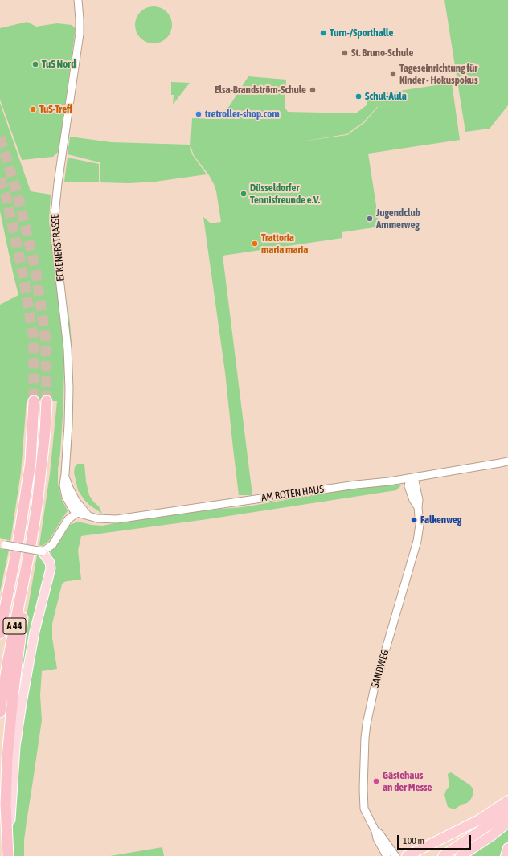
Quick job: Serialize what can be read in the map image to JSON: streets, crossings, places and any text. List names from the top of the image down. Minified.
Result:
{"streets":{"highway":["A 44"],"street":["ECKENERSTRASSE","AM ROTEN HAUS","SANDWEG"]},"crossings":[["ECKENERSTRASSE","AM ROTEN HAUS"],["AM ROTEN HAUS","SANDWEG"]],"places":["Turn-/Sporthalle","St. Bruno-Schule","TuS Nord","Tageseinrichtung für Kinder - Hokuspokus","Elsa-Brandström-Schule","Schul-Aula","TuS-Treff","tretroller-shop.com","Düsseldorfer Tennisfreunde e.V.","Jugendclub Ammerweg","Trattoria maria maria","Falkenweg","Gästehaus an der Messe"],"scale_bar":"100 m"}
